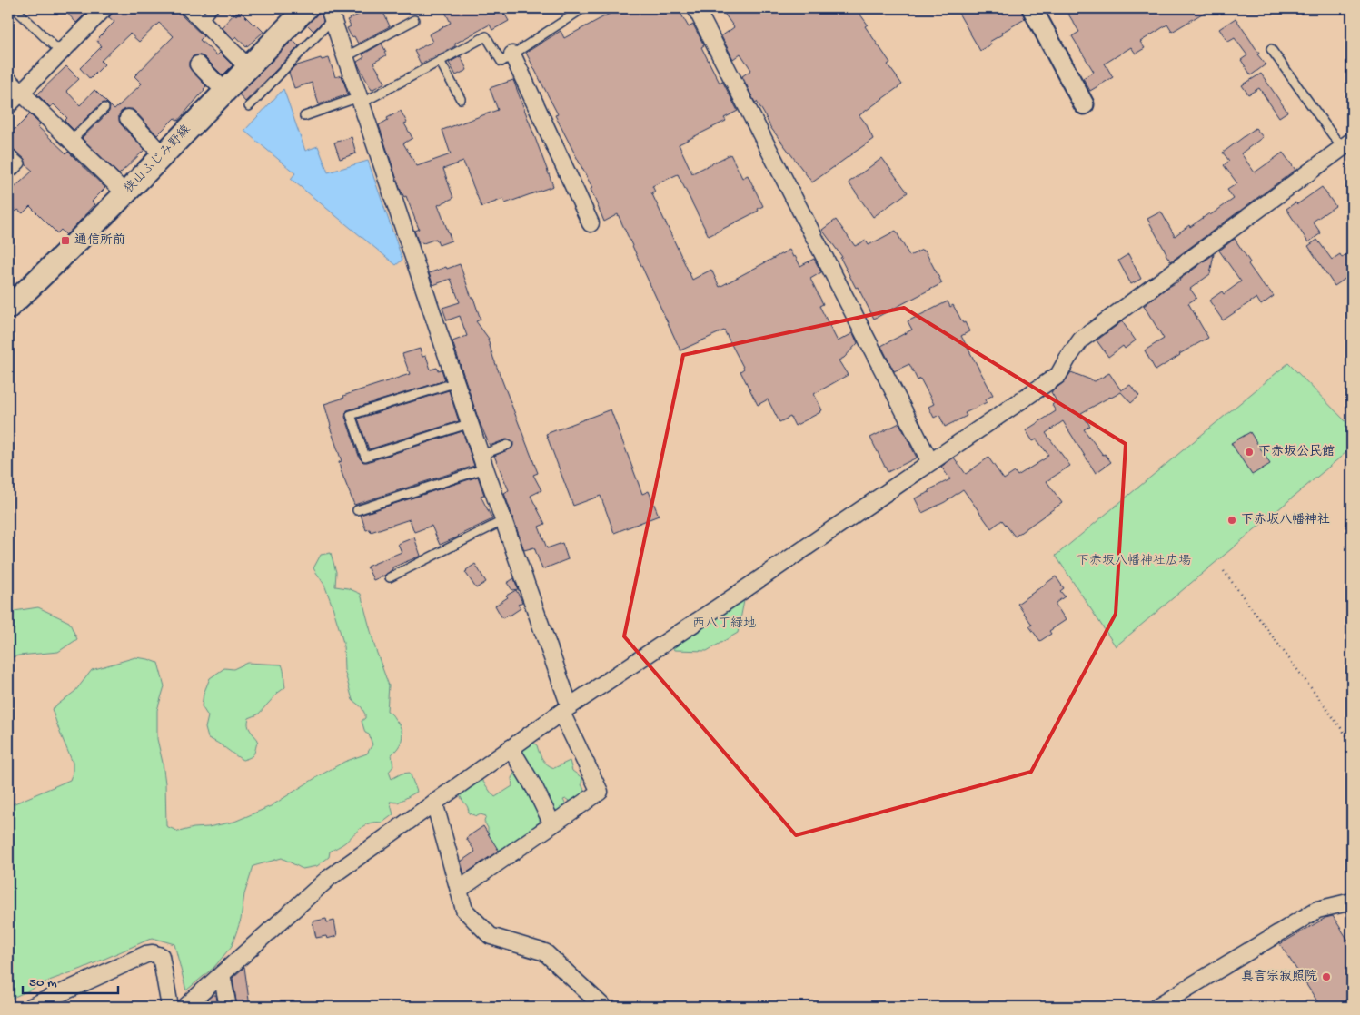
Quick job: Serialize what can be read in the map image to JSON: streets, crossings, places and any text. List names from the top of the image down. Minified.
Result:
{"streets":{"main road":["狭山ふじみ野線"]},"parks":["下赤坂八幡神社広場","西八丁緑地"],"places":{"transit":["通信所前"],"other":["下赤坂公民館","下赤坂八幡神社","真言宗寂照院"]},"scale_bar":"50 m"}
